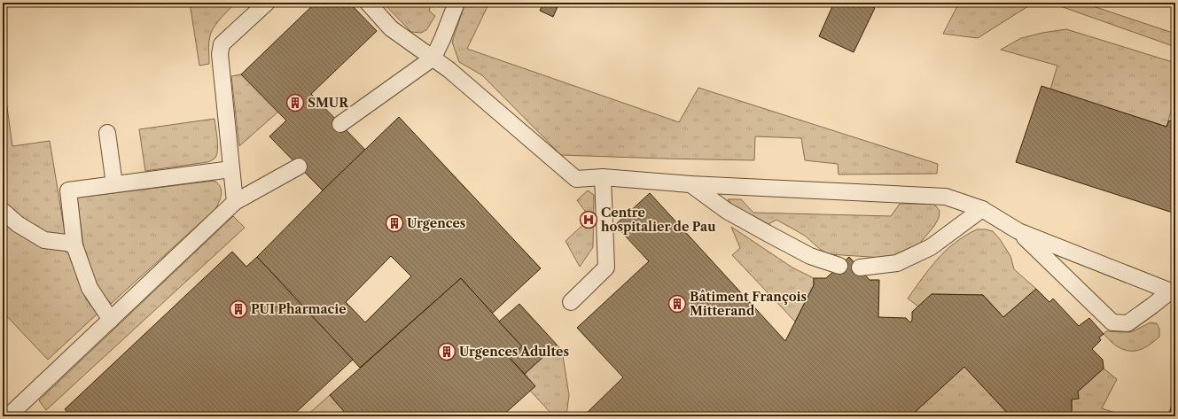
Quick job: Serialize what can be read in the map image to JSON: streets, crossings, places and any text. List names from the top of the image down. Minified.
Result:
{"places":{"building":["SMUR","Urgences","Bâtiment François Mitterand","PUI Pharmacie","Urgences Adultes"],"hospital":["Centre hospitalier de Pau"]}}
